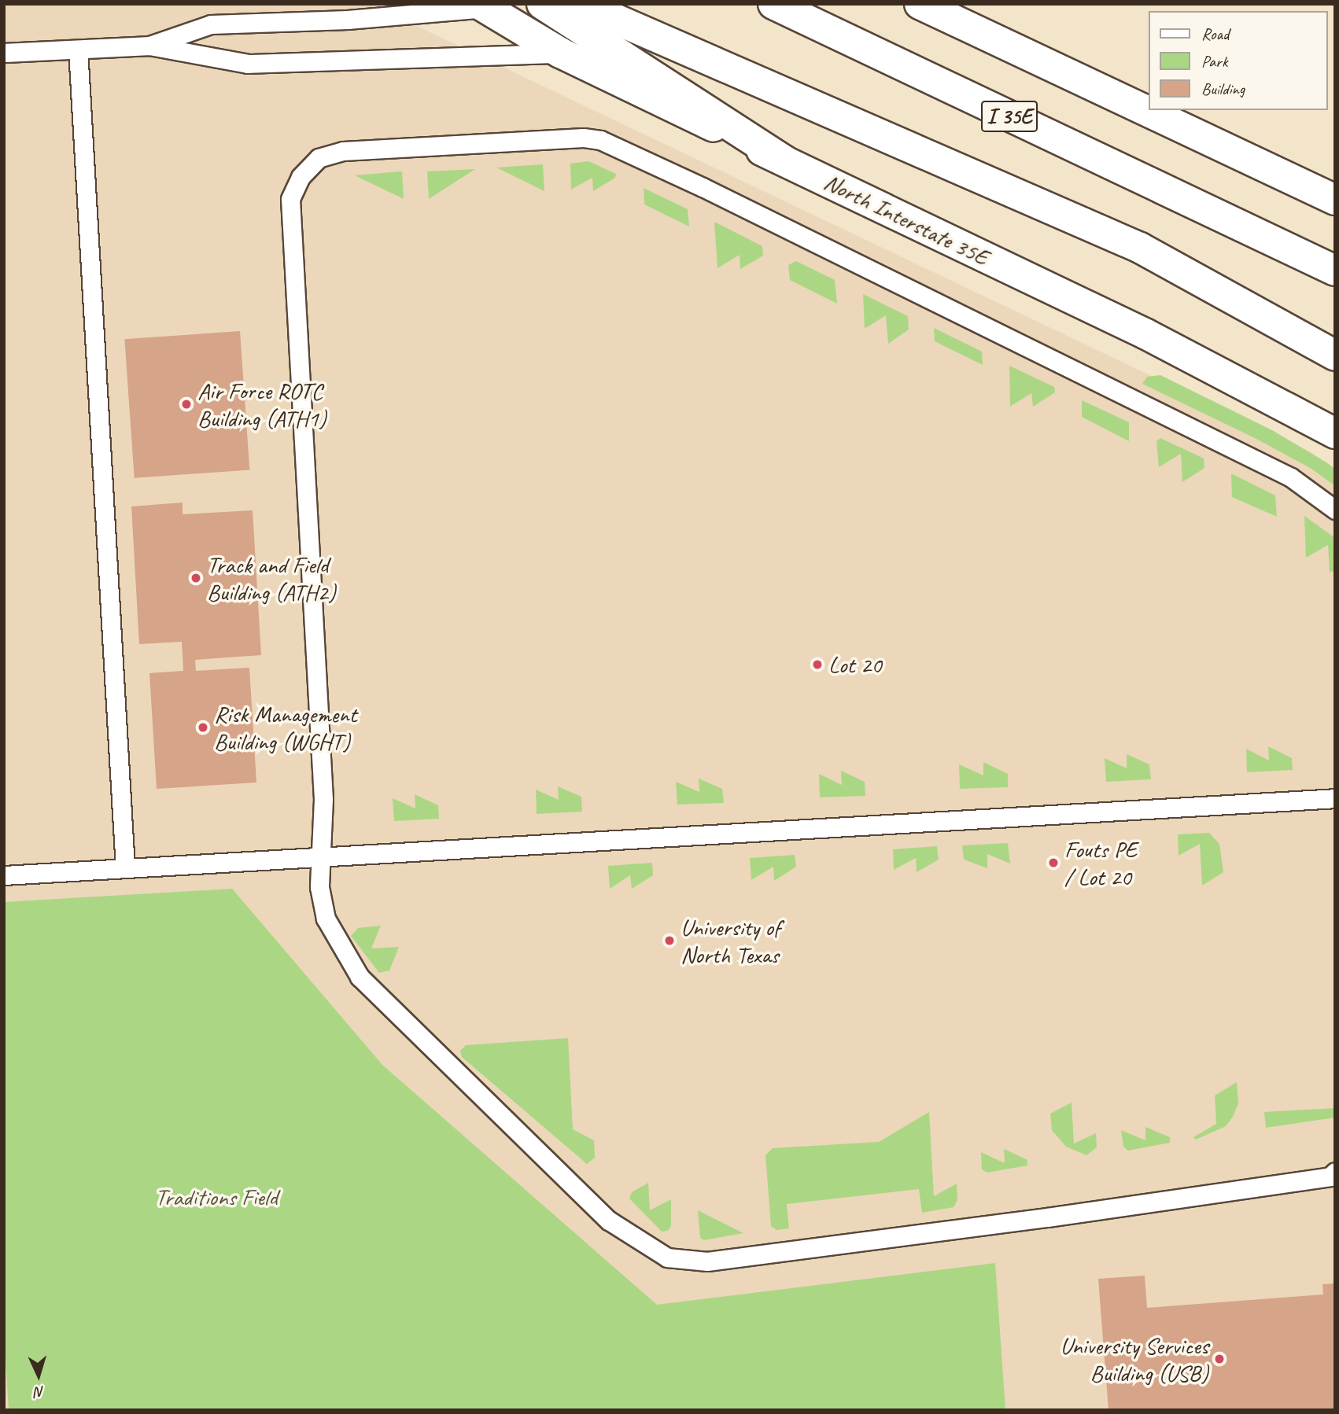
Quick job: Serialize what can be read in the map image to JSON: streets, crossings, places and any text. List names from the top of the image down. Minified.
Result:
{"streets":{"main road":["I 35E","North Interstate 35E"]},"parks":["Traditions Field"],"places":["Air Force ROTC Building (ATH1)","Track and Field Building (ATH2)","Lot 20","Risk Management Building (WGHT)","Fouts PE / Lot 20","University of North Texas","University Services Building (USB)"],"legend":["Road","Park","Building"],"north":"bottom"}
